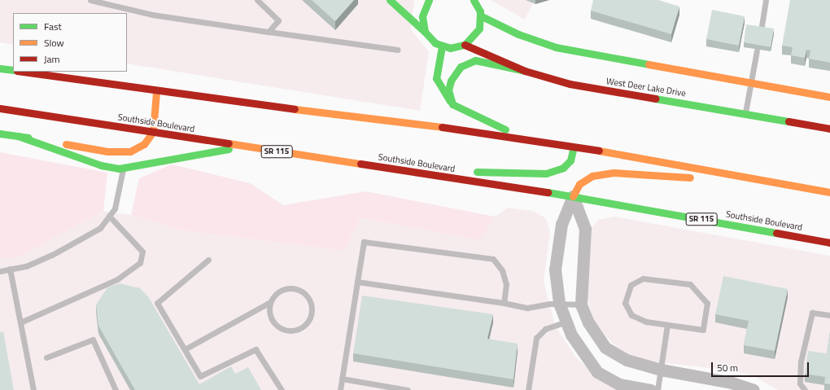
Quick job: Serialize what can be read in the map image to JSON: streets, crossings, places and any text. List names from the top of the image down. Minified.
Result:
{"streets":{"main road":["West Deer Lake Drive","Southside Boulevard","SR 115"]},"legend":["Fast","Slow","Jam"],"scale_bar":"50 m"}
